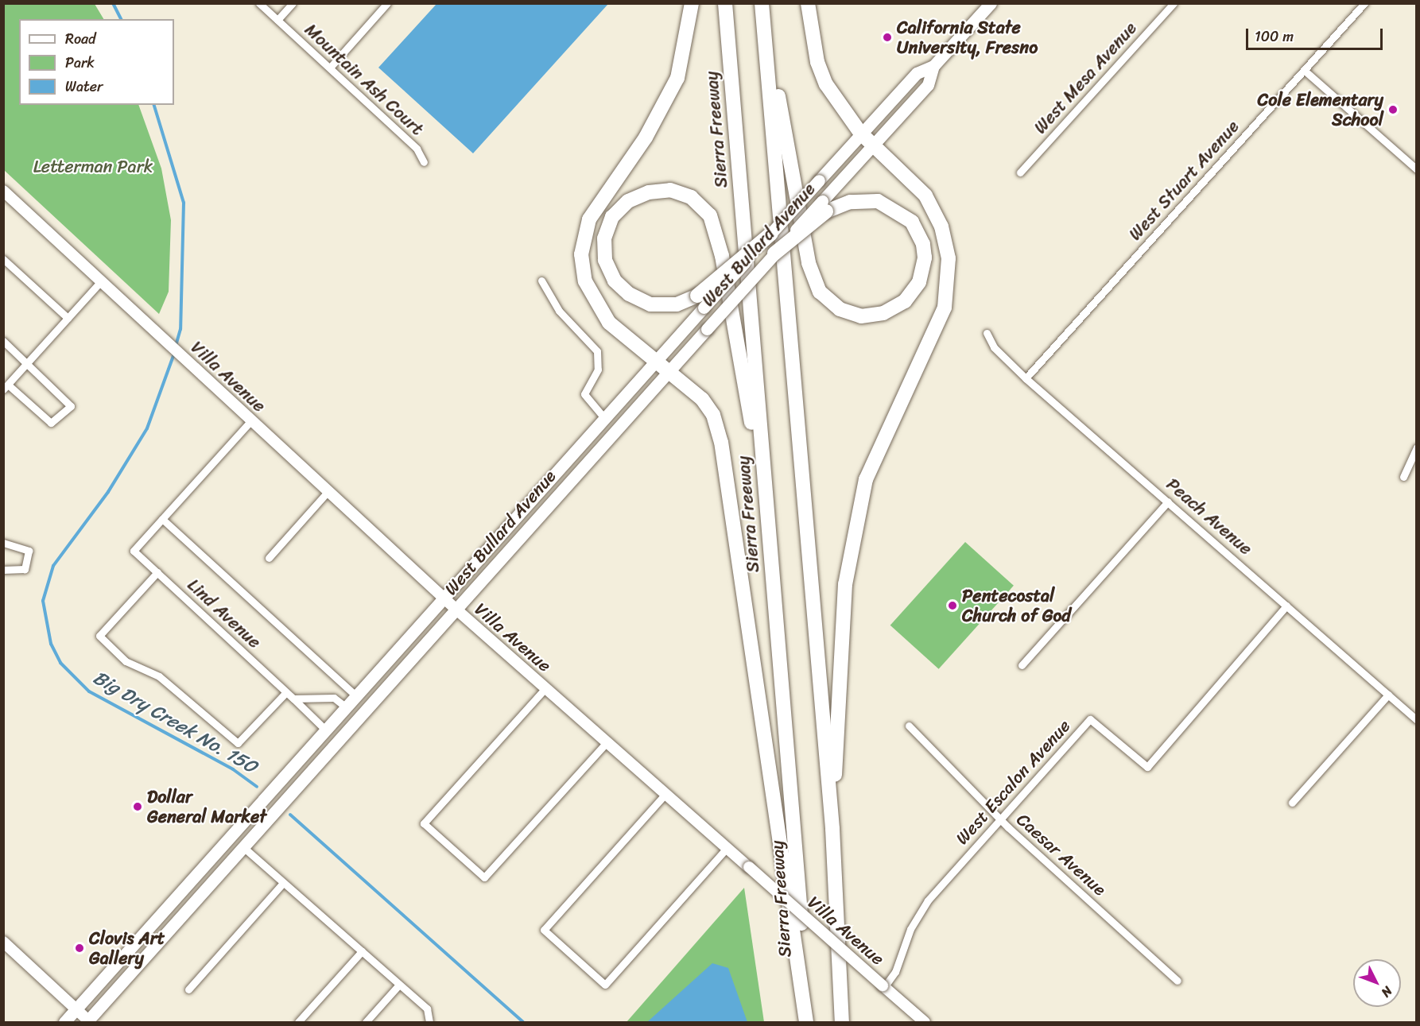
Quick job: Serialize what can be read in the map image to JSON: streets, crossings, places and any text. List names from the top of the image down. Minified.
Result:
{"streets":{"highway":["Sierra Freeway"],"main road":["West Bullard Avenue","Villa Avenue"],"street":["West Mesa Avenue","Mountain Ash Court","West Stuart Avenue","Peach Avenue","Lind Avenue","West Escalon Avenue","Caesar Avenue"]},"crossings":[["West Stuart Avenue","Peach Avenue"],["West Bullard Avenue","Villa Avenue"],["West Bullard Avenue","Lind Avenue"],["Villa Avenue","West Escalon Avenue"],["Peach Avenue","West Escalon Avenue"],["West Escalon Avenue","Caesar Avenue"]],"water":["Big Dry Creek No. 150"],"parks":["Letterman Park"],"places":["California State University, Fresno","Cole Elementary School","Pentecostal Church of God","Dollar General Market","Clovis Art Gallery"],"legend":["Road","Park","Water"],"scale_bar":"100 m","north":"bottom right"}
